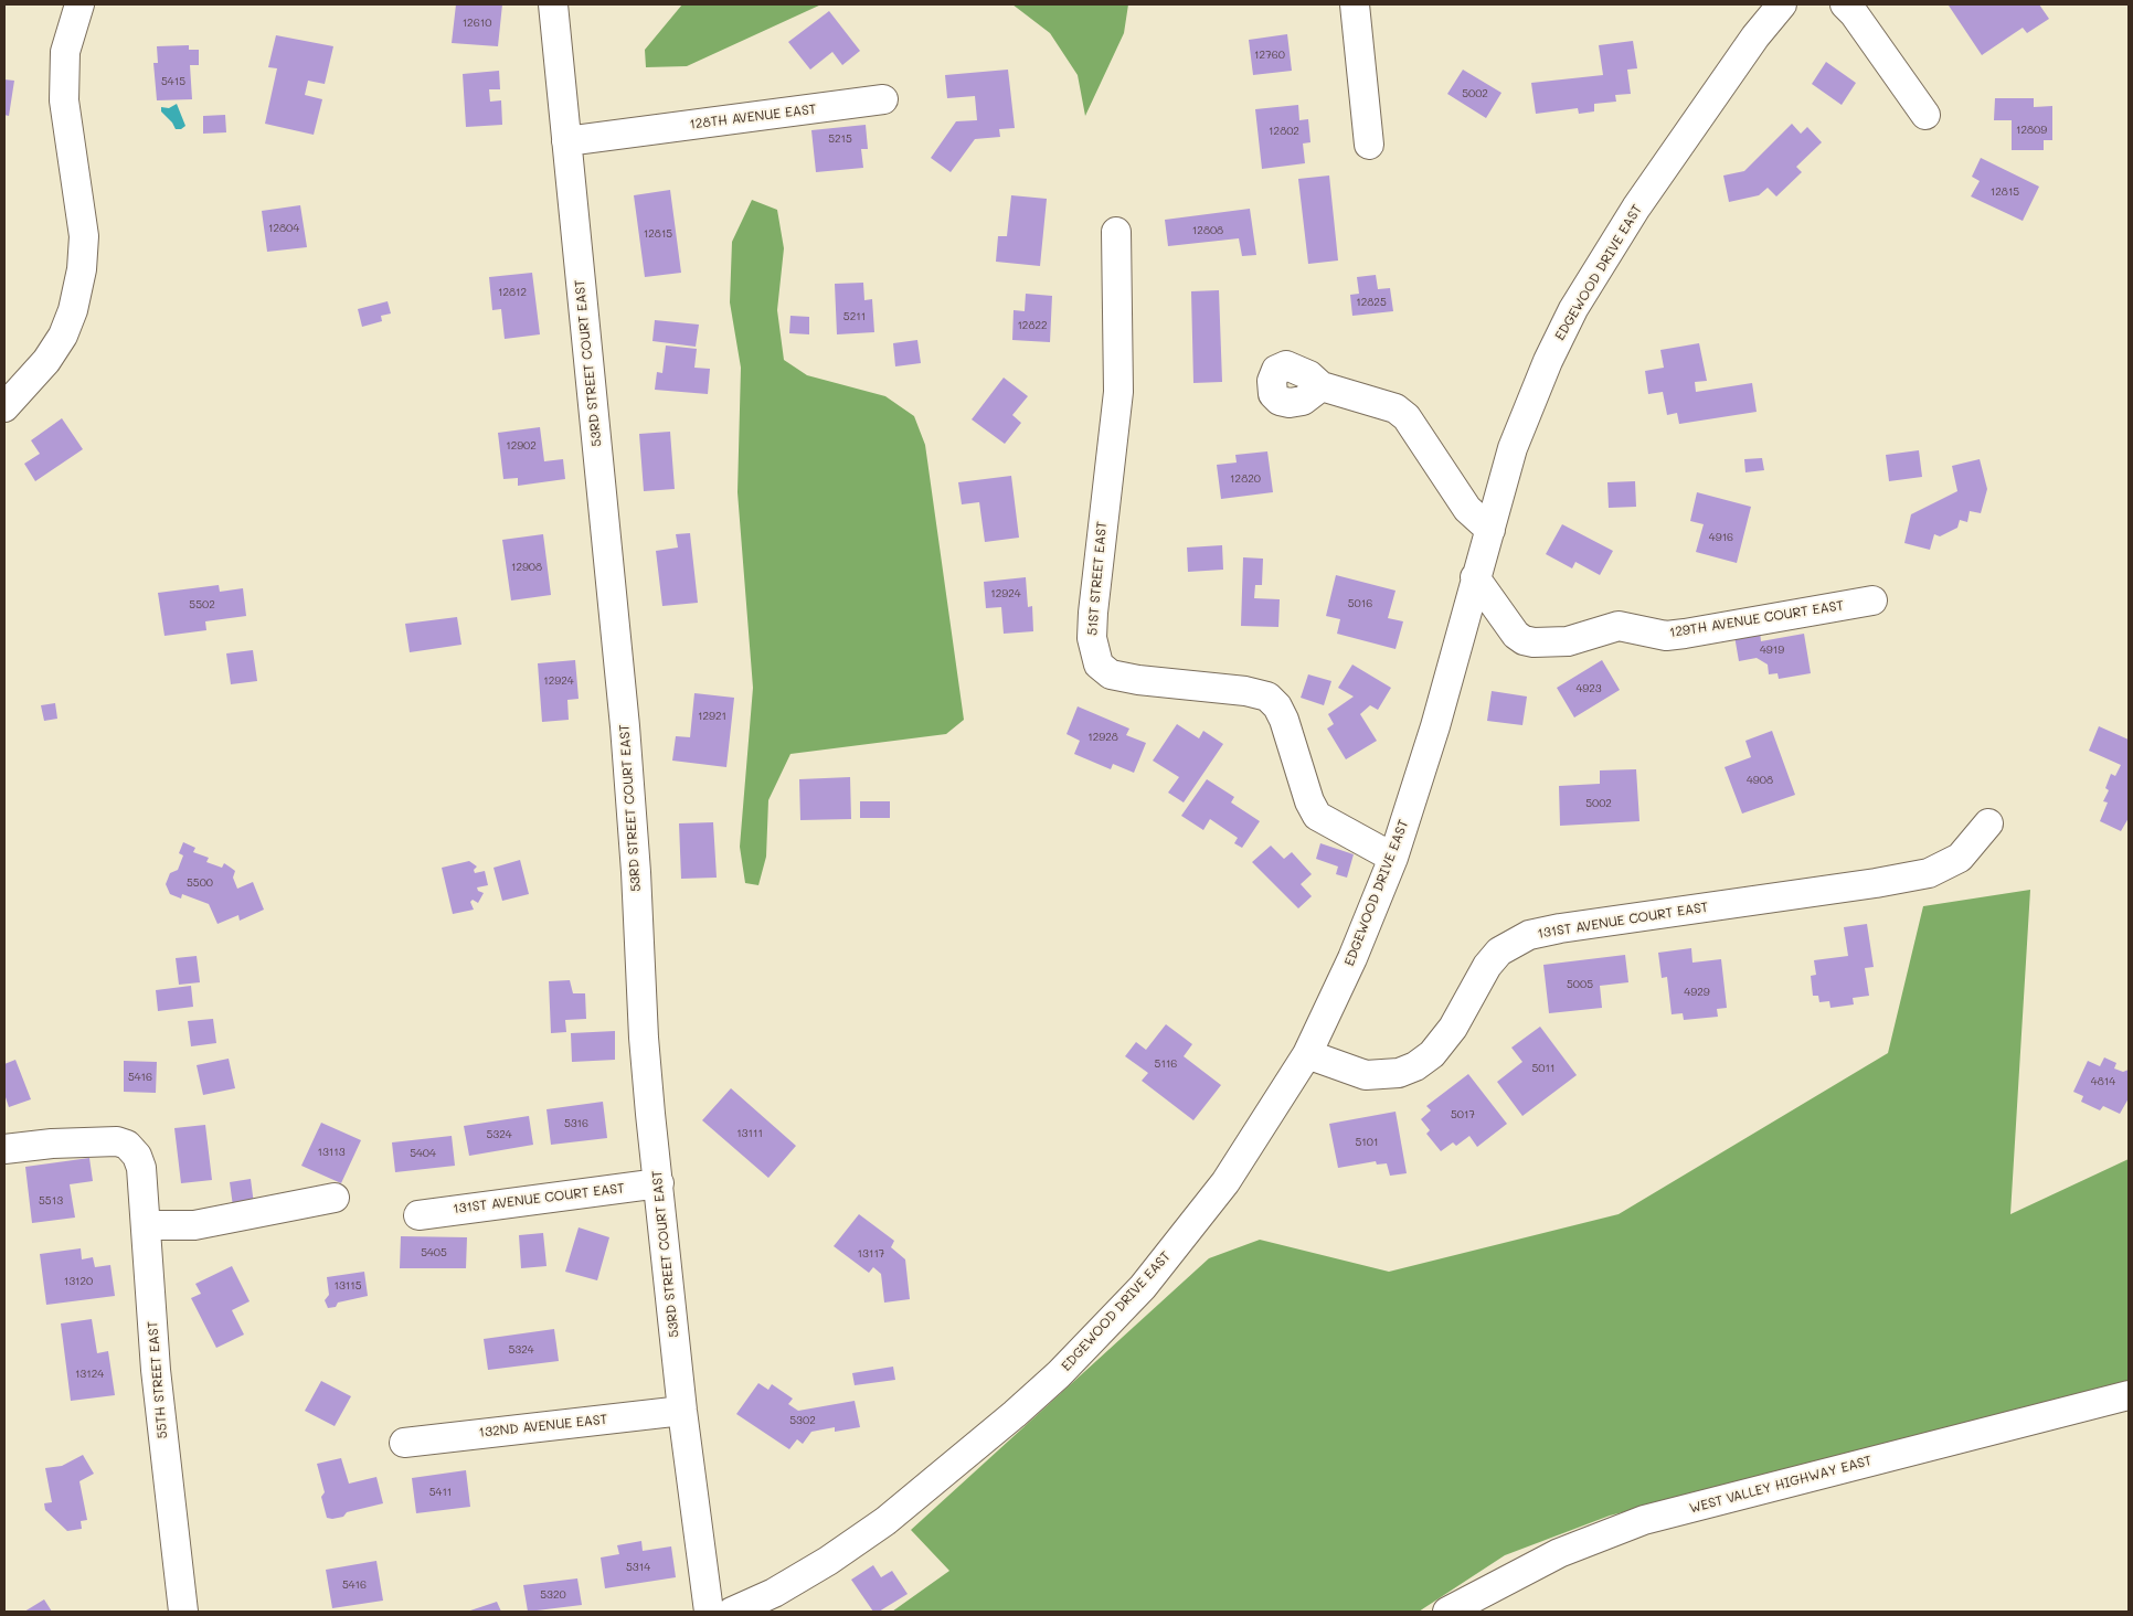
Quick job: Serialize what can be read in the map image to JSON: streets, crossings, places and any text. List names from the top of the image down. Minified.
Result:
{"streets":{"street":["128TH AVENUE EAST","EDGEWOOD DRIVE EAST","53RD STREET COURT EAST","51ST STREET EAST","129TH AVENUE COURT EAST","131ST AVENUE COURT EAST","55TH STREET EAST","132ND AVENUE EAST","WEST VALLEY HIGHWAY EAST"]},"crossings":[["128TH AVENUE EAST","53RD STREET COURT EAST"],["EDGEWOOD DRIVE EAST","51ST STREET EAST"],["EDGEWOOD DRIVE EAST","129TH AVENUE COURT EAST"],["EDGEWOOD DRIVE EAST","131ST AVENUE COURT EAST"],["53RD STREET COURT EAST","131ST AVENUE COURT EAST"],["53RD STREET COURT EAST","132ND AVENUE EAST"]],"house_numbers":["12610","12760","5415","5002","12809","12802","5215","12815","12804","12808","12815","12812","12825","5211","12822","12902","12820","4916","12908","12924","5016","5502","4919","12924","4923","12921","12928","4908","5002","5500","5005","4929","5116","5011","5416","4814","5017","5316","13111","5324","5101","13113","5404","5513","5405","13117","13120","13115","5324","13124","5302","5411","5314","5416","5320"]}
